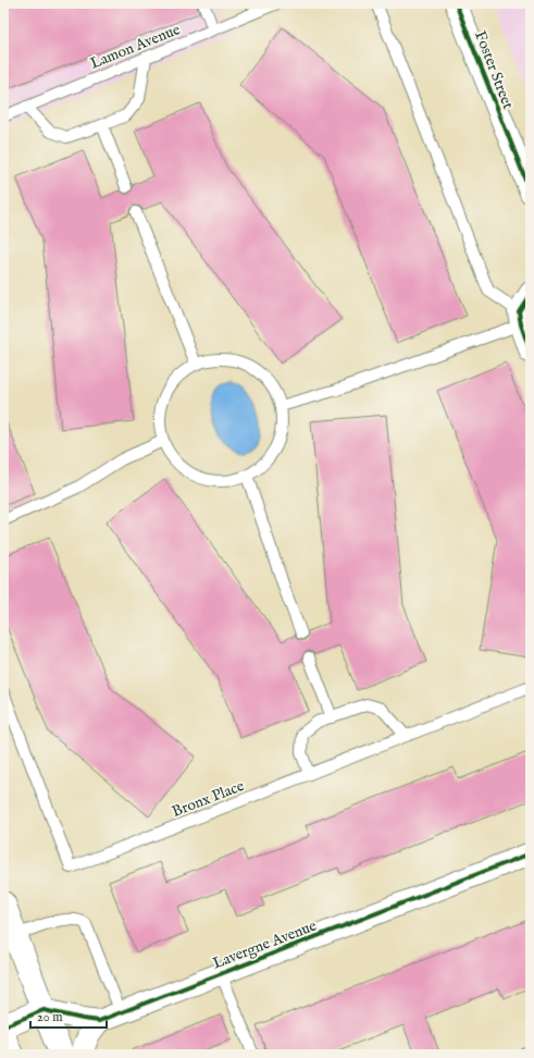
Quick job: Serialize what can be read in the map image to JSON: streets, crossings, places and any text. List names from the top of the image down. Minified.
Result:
{"streets":{"street":["Foster Street","Lavergne Avenue"],"lane":["Lamon Avenue","Bronx Place"]},"scale_bar":"20 m"}
